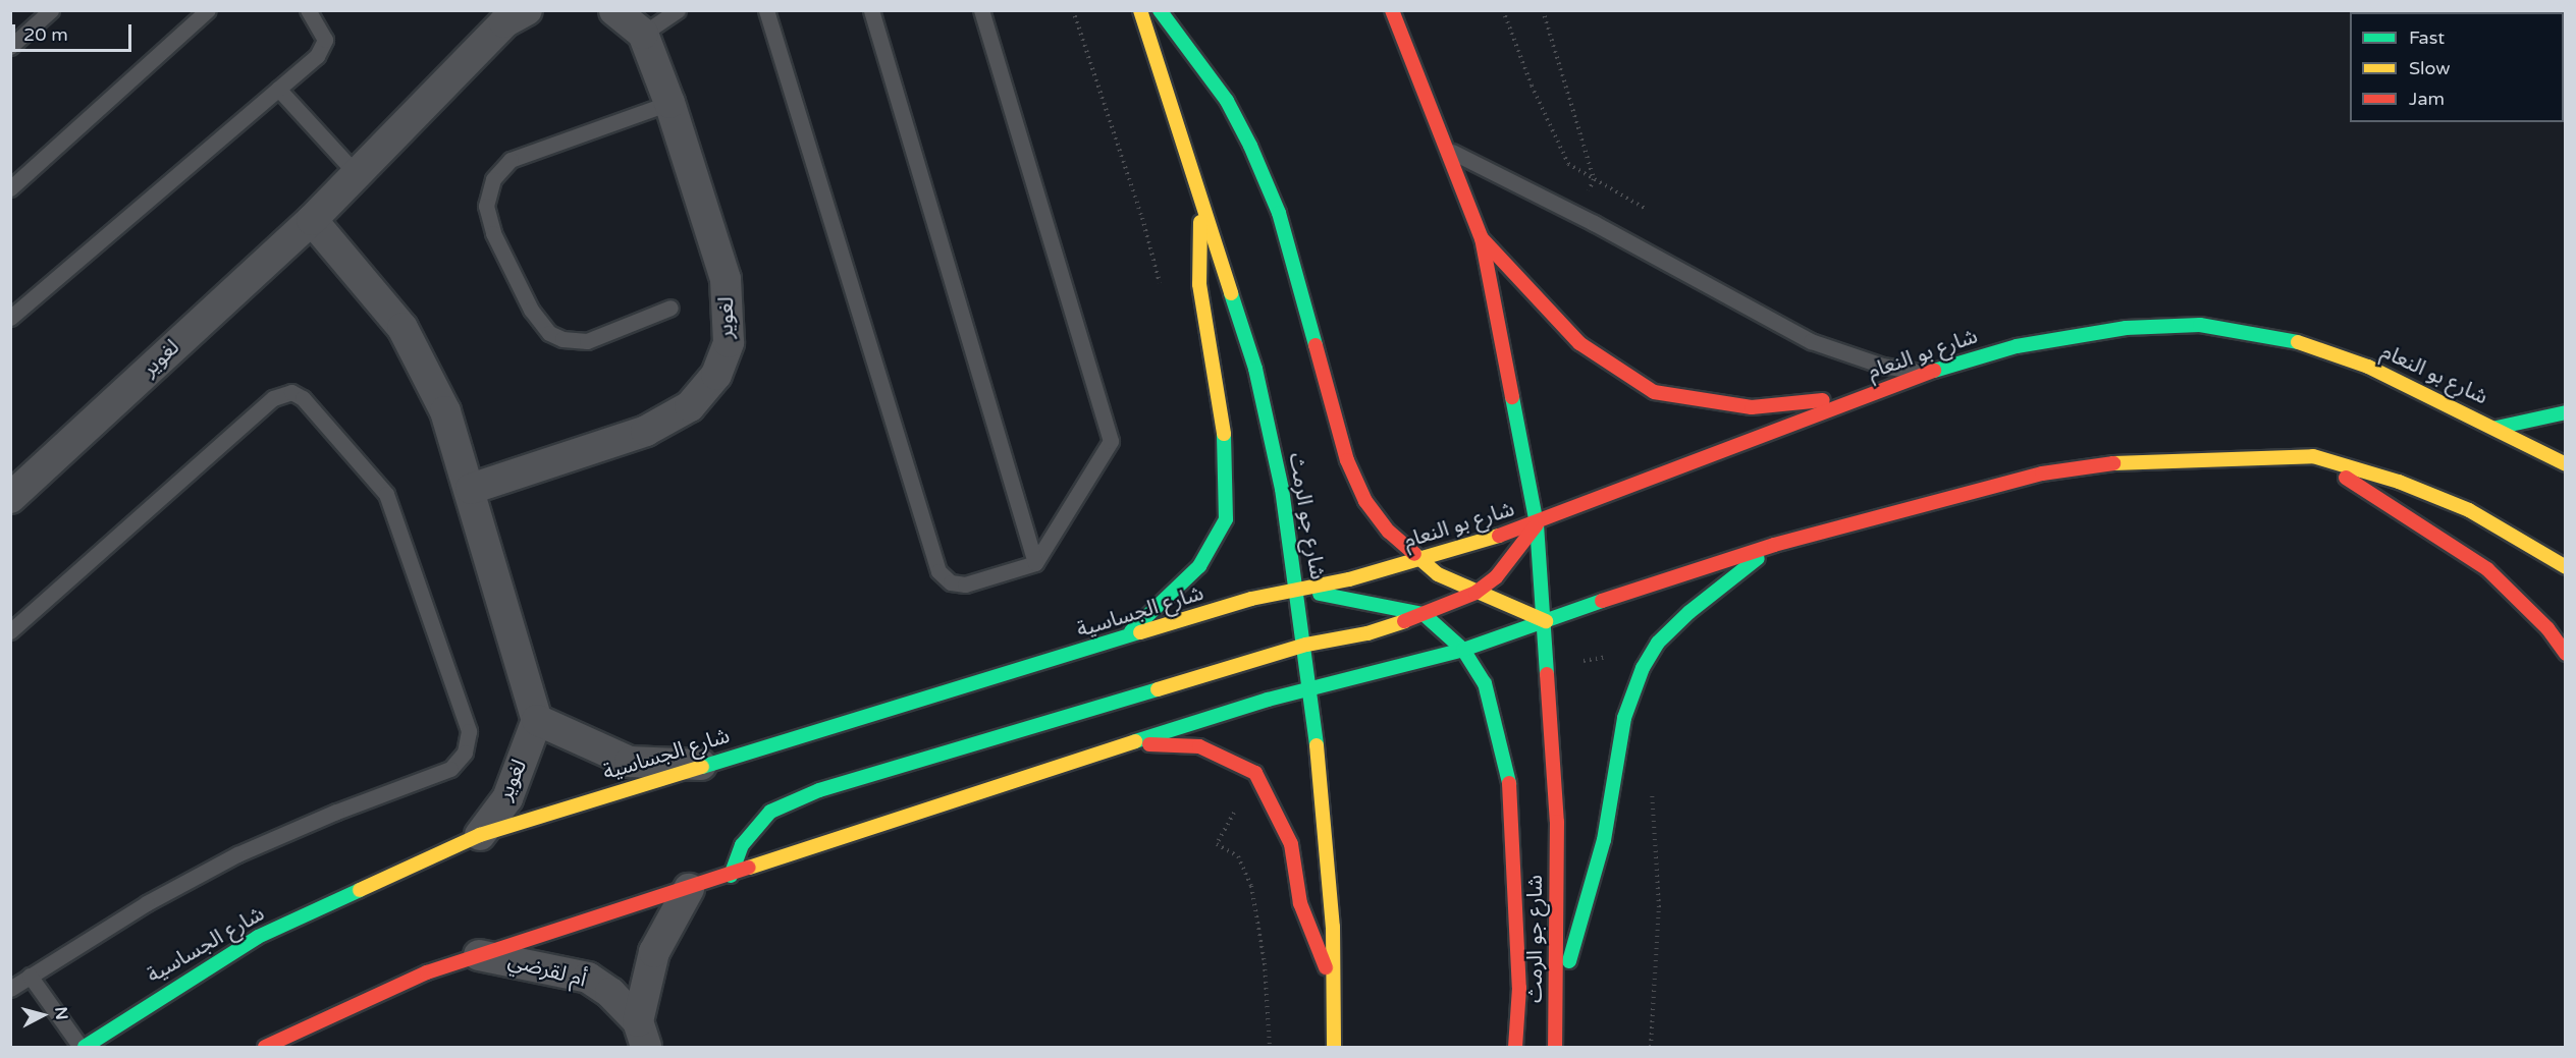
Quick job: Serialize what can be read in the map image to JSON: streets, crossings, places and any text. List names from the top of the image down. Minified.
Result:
{"streets":{"main road":["شارع بو النعام","شارع جو الرمث","شارع الجساسية"],"street":["لغوير","أم لقرضي"]},"crossings":[["لغوير","شارع الجساسية"],["شارع بو النعام","شارع جو الرمث"],["شارع بو النعام","شارع الجساسية"],["شارع جو الرمث","شارع الجساسية"]],"legend":["Fast","Slow","Jam"],"scale_bar":"20 m","north":"right"}
